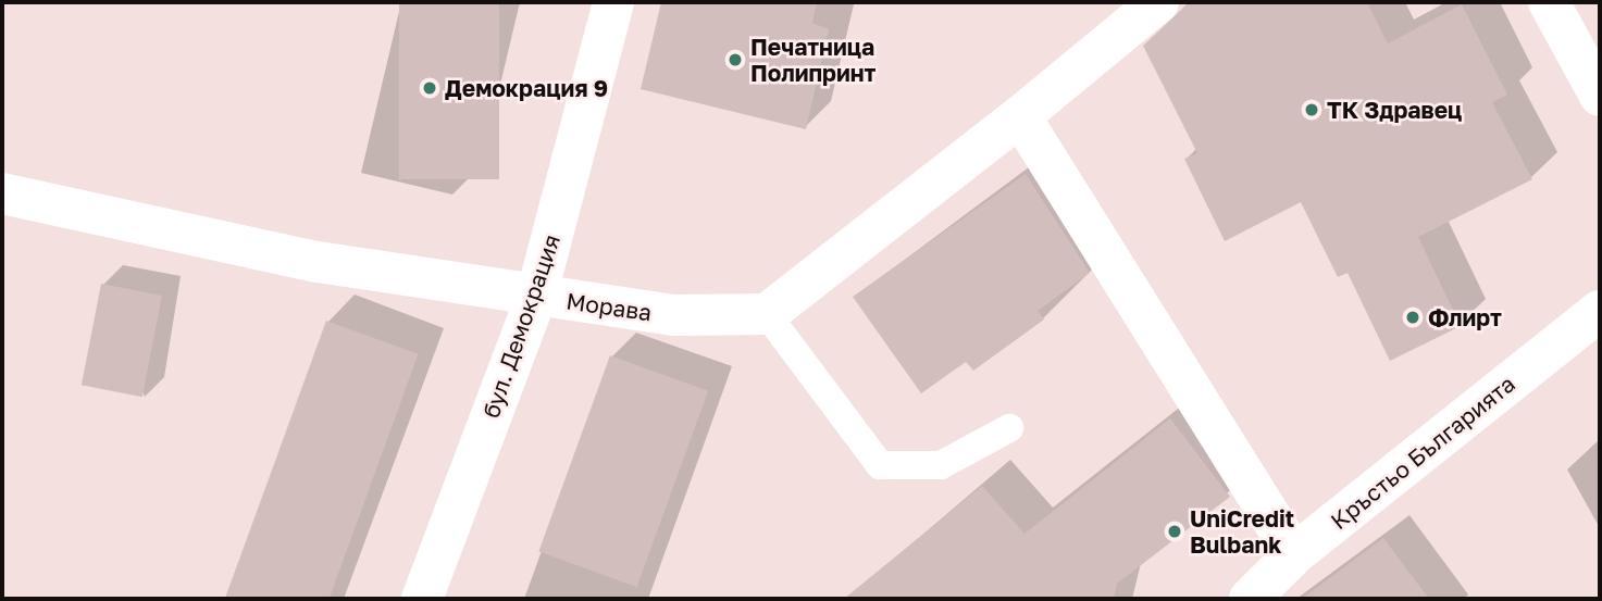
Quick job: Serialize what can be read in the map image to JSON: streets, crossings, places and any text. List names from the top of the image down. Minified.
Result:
{"streets":{"street":["Морава","бул. Демокрация","Кръстьо Българията"]},"crossings":[["Морава","бул. Демокрация"]],"places":["Печатница Полипринт","Демокрация 9","ТК Здравец","Флирт","UniCredit Bulbank"]}
